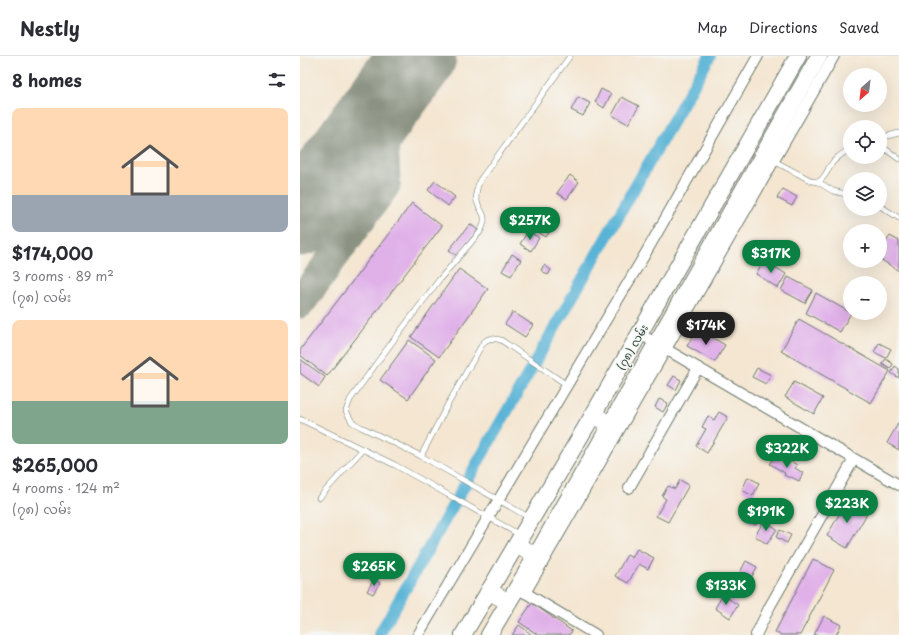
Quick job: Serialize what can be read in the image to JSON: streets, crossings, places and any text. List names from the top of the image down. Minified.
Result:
{"streets":{"main road":["(၇၈) လမ်း"]},"north":"bottom left","page":{"header":"Nestly","nav":["Map","Directions","Saved"],"heading":"8 homes","map_buttons":["+","−"],"list":[{"name":"$174,000","note":"3 rooms · 89 m² · (၇၈) လမ်း"},{"name":"$265,000","note":"4 rooms · 124 m² · (၇၈) လမ်း"}],"price":["$257K","$317K","$174K","$322K","$223K","$191K","$265K","$133K"]}}
